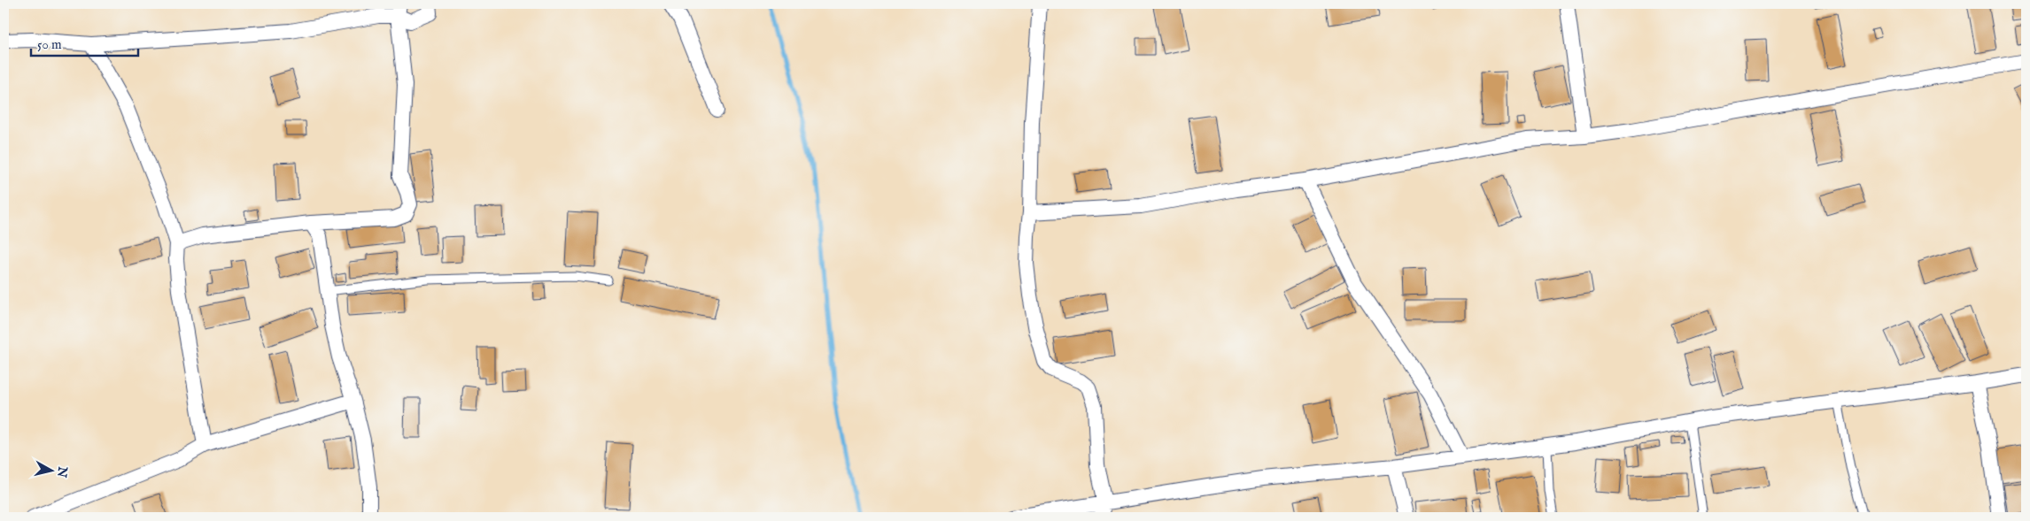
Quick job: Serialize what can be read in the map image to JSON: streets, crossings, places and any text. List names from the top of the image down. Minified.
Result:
{"scale_bar":"50 m","north":"right"}
